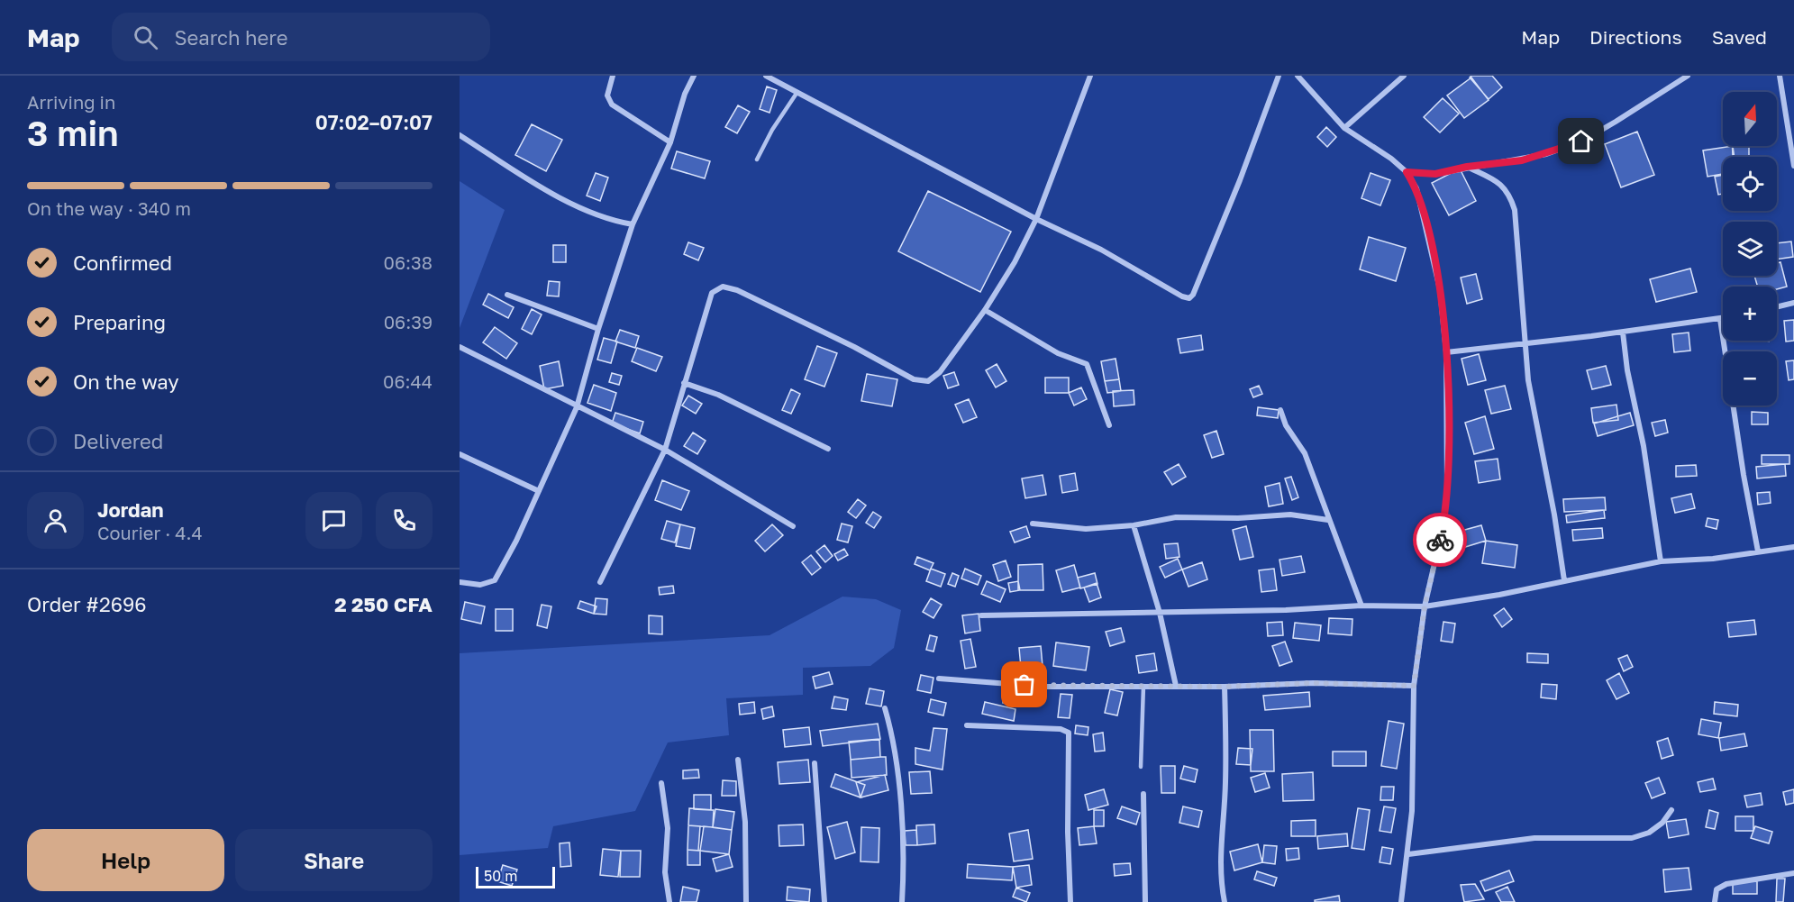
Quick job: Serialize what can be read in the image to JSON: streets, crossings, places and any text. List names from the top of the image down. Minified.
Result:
{"scale_bar":"50 m","north":"top","page":{"header":"Map","search":"Search here","nav":["Map","Directions","Saved"],"heading":["3 min","Arriving in","07:02–07:07"],"panel":["Jordan","Courier · 4.4","Order #2696","2 250 CFA"],"map_buttons":["+","−"],"bar":"On the way · 340 m","list":[["Confirmed","06:38"],["Preparing","06:39"],["On the way","06:44"],"Delivered"],"buttons":["Help","Share"],"scale":"50 m"}}
